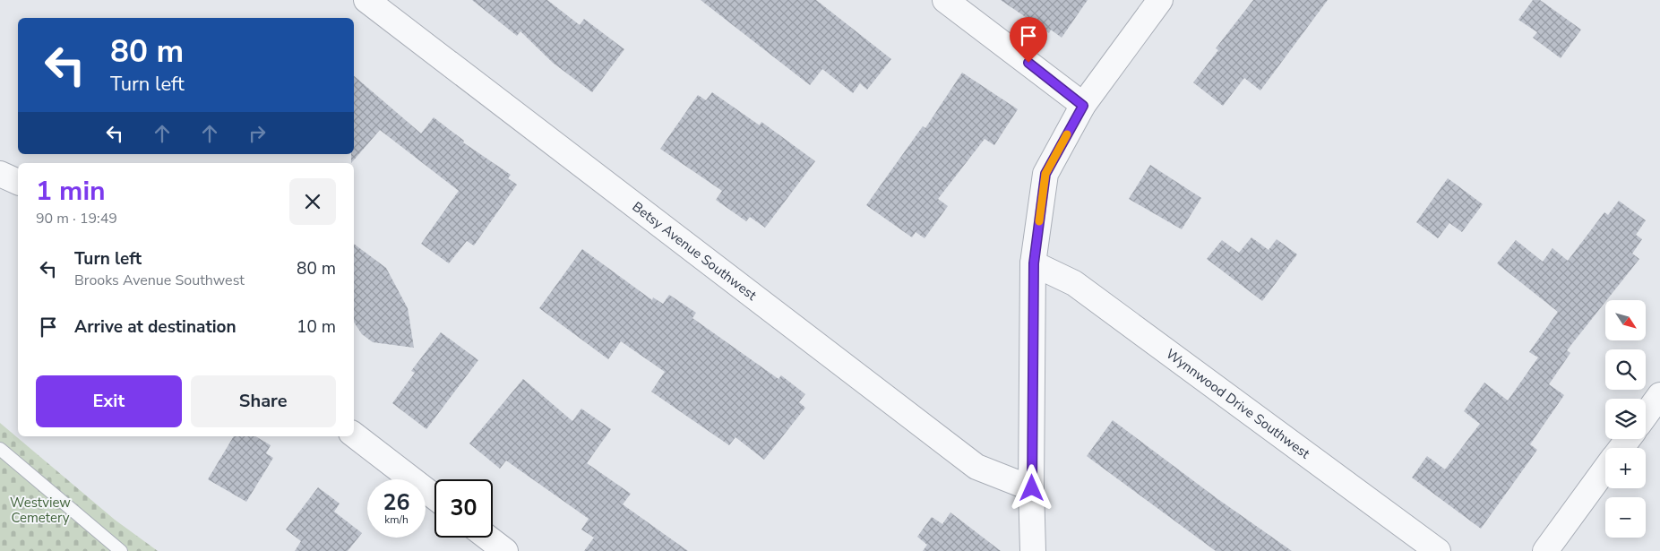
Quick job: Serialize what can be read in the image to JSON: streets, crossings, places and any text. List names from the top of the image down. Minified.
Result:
{"streets":{"street":["Betsy Avenue Southwest","Wynnwood Drive Southwest"]},"parks":["Westview Cemetery"],"north":"bottom right","page":{"turn":["80 m","Turn left"],"heading":["1 min","90 m · 19:49"],"list":[{"name":"Turn left","note":"Brooks Avenue Southwest","value":"80 m"},{"name":"Arrive at destination","value":"10 m"}],"map_buttons":["+","−"],"buttons":["Exit","Share"],"speed":"26 km/h","limit":"30"}}
